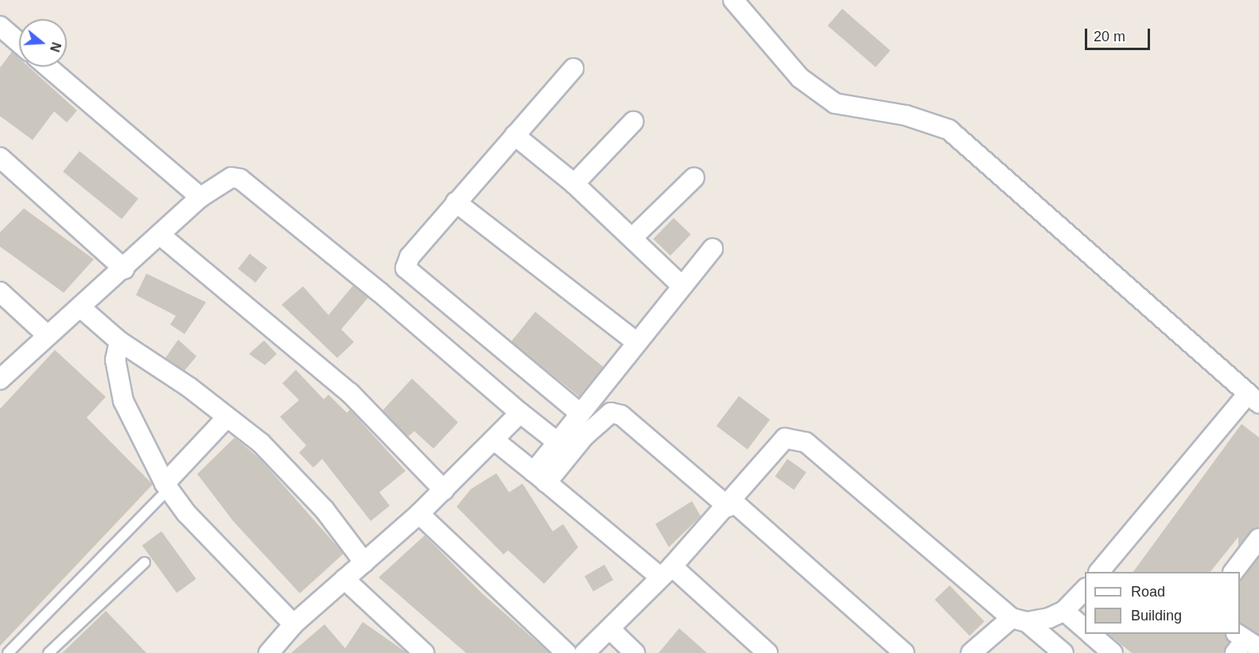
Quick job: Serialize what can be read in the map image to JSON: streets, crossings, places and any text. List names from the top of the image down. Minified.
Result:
{"legend":["Road","Building"],"scale_bar":"20 m","north":"right"}
